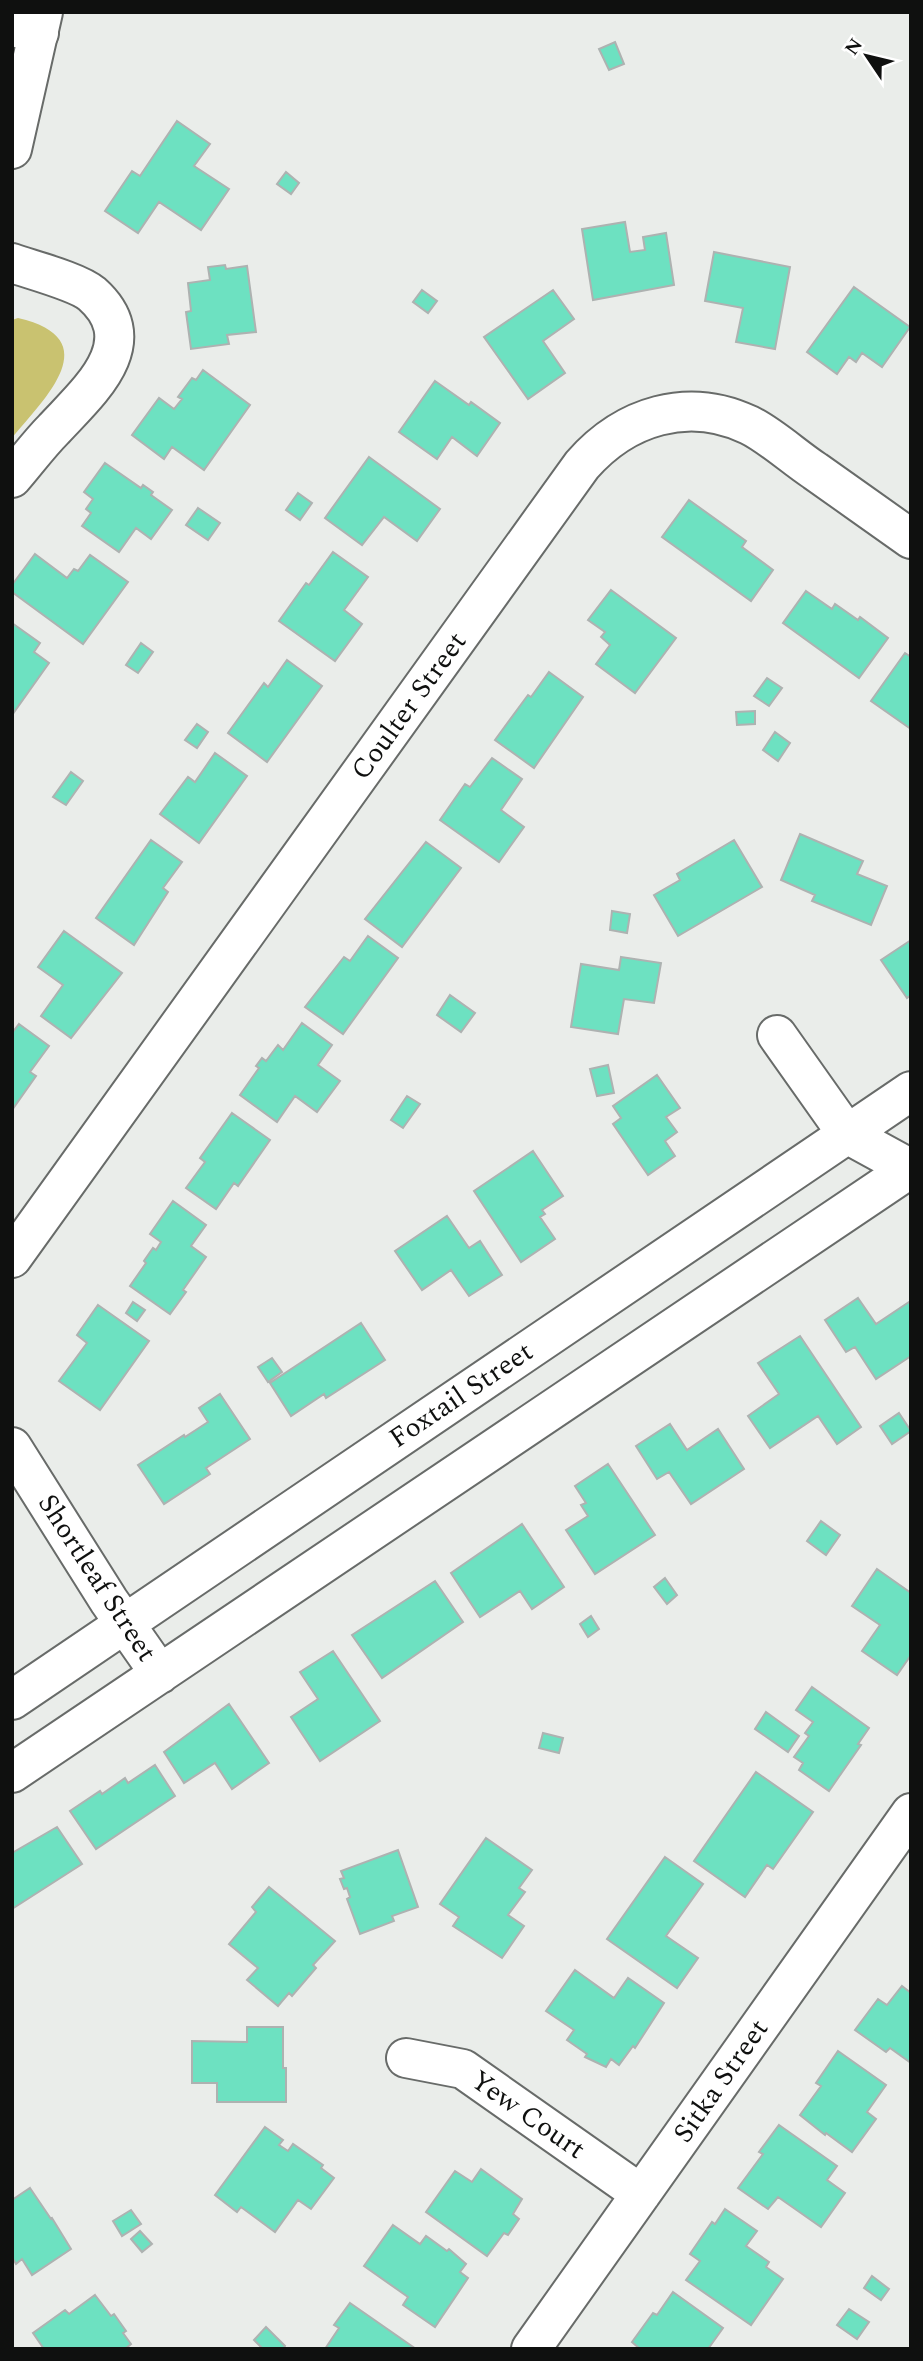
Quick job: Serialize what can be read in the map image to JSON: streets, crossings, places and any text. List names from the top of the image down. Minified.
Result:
{"streets":{"street":["Coulter Street","Foxtail Street","Shortleaf Street","Sitka Street","Yew Court"]},"crossings":[["Foxtail Street","Shortleaf Street"],["Sitka Street","Yew Court"]],"north":"top left"}
